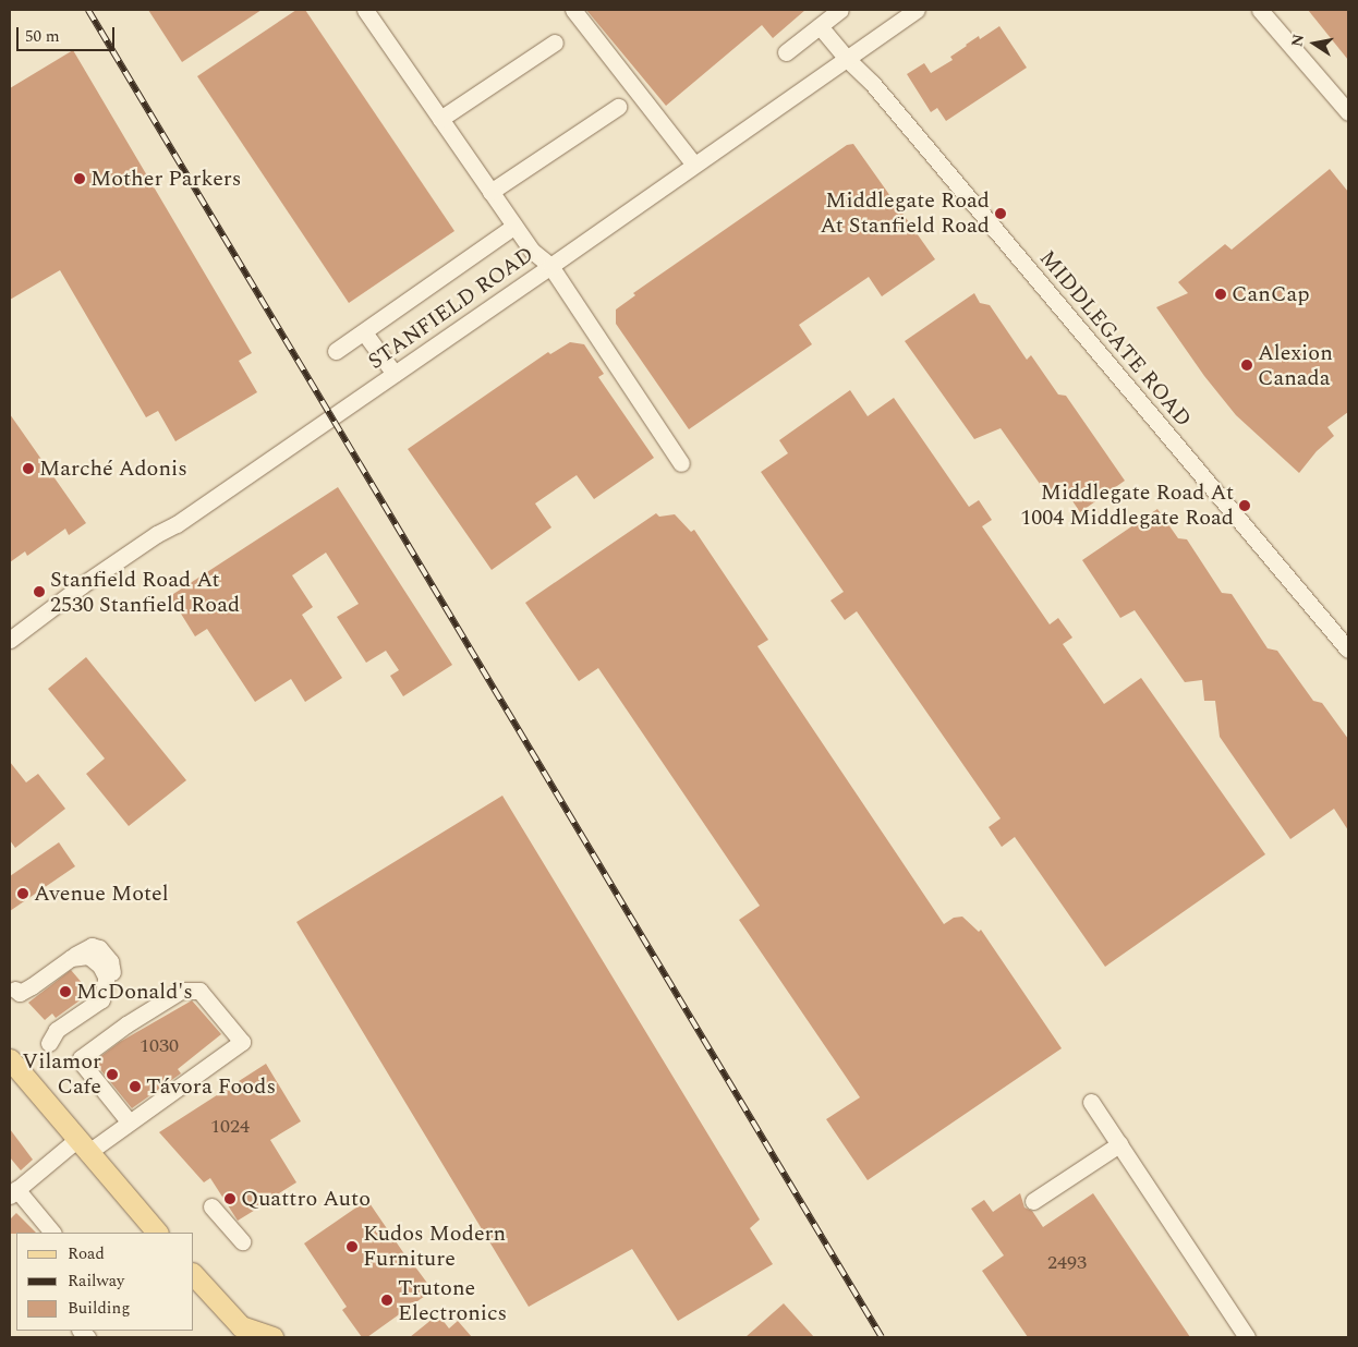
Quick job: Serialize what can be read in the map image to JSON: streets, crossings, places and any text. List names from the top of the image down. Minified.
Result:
{"streets":{"street":["STANFIELD ROAD","MIDDLEGATE ROAD"]},"crossings":[["STANFIELD ROAD","MIDDLEGATE ROAD"]],"places":["Mother Parkers","Middlegate Road At Stanfield Road","CanCap","Alexion Canada","Marché Adonis","Middlegate Road At 1004 Middlegate Road","Stanfield Road At 2530 Stanfield Road","Avenue Motel","McDonald's","Vilamor Cafe","Távora Foods","Quattro Auto","Kudos Modern Furniture","Trutone Electronics"],"house_numbers":["1030","1024","2493"],"legend":["Road","Railway","Building"],"scale_bar":"50 m","north":"left"}
